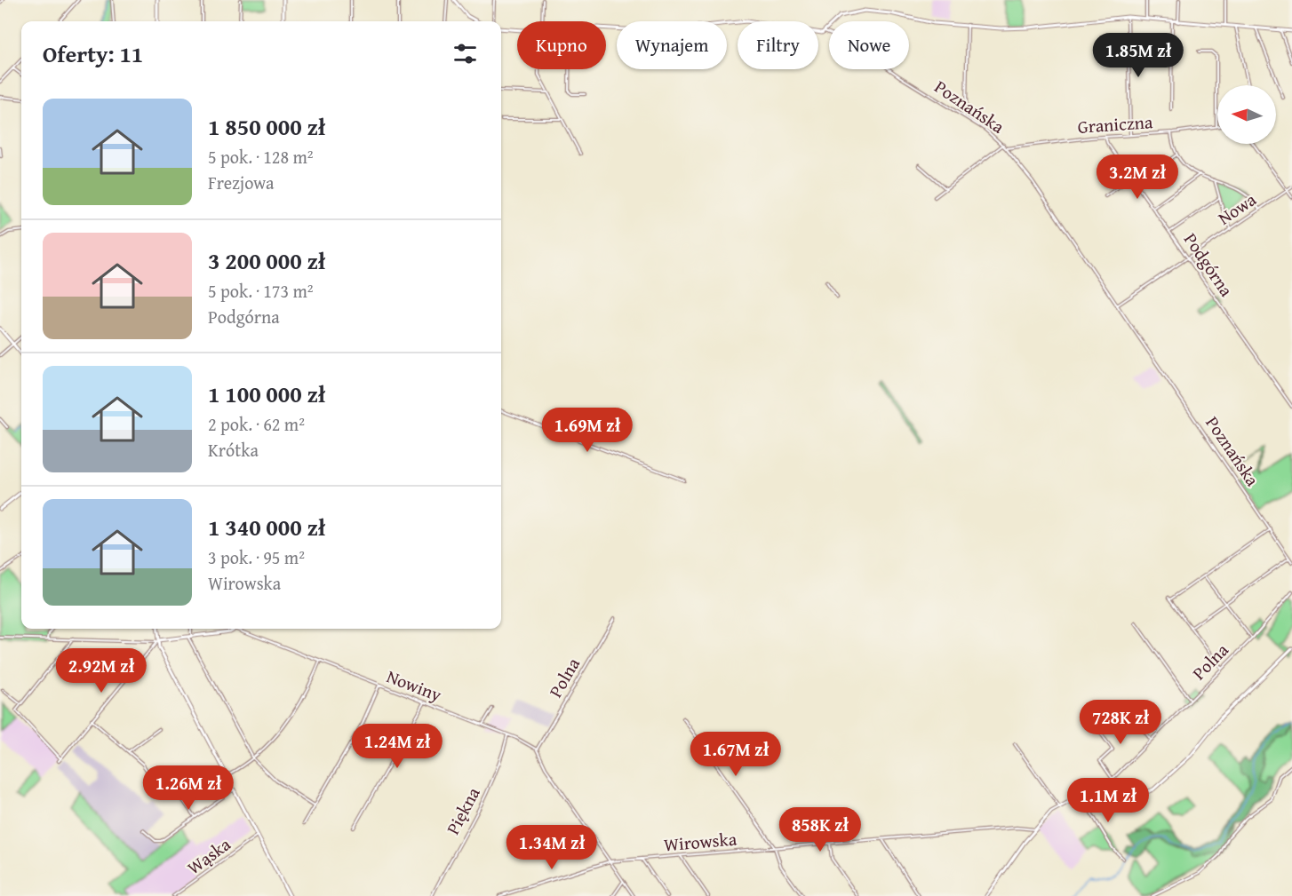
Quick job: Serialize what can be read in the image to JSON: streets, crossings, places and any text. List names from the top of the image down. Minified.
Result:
{"streets":{"street":["Poznańska","Graniczna","Nowa","Podgórna","Polna","Nowiny","Piękna","Wirowska","Wąska"]},"crossings":[["Poznańska","Graniczna"],["Poznańska","Nowa"],["Graniczna","Podgórna"],["Nowa","Podgórna"],["Polna","Nowiny"],["Nowiny","Piękna"]],"north":"left","page":{"chip":["Kupno","Wynajem","Filtry","Nowe"],"heading":"Oferty: 11","price":["1.85M zł","3.2M zł","1.69M zł","2.92M zł","728K zł","1.24M zł","1.67M zł","1.26M zł","1.1M zł","858K zł","1.34M zł"],"list":[{"name":"1 850 000 zł","note":"5 pok. · 128 m² · Frezjowa"},{"name":"3 200 000 zł","note":"5 pok. · 173 m² · Podgórna"},{"name":"1 100 000 zł","note":"2 pok. · 62 m² · Krótka"},{"name":"1 340 000 zł","note":"3 pok. · 95 m² · Wirowska"}]}}
